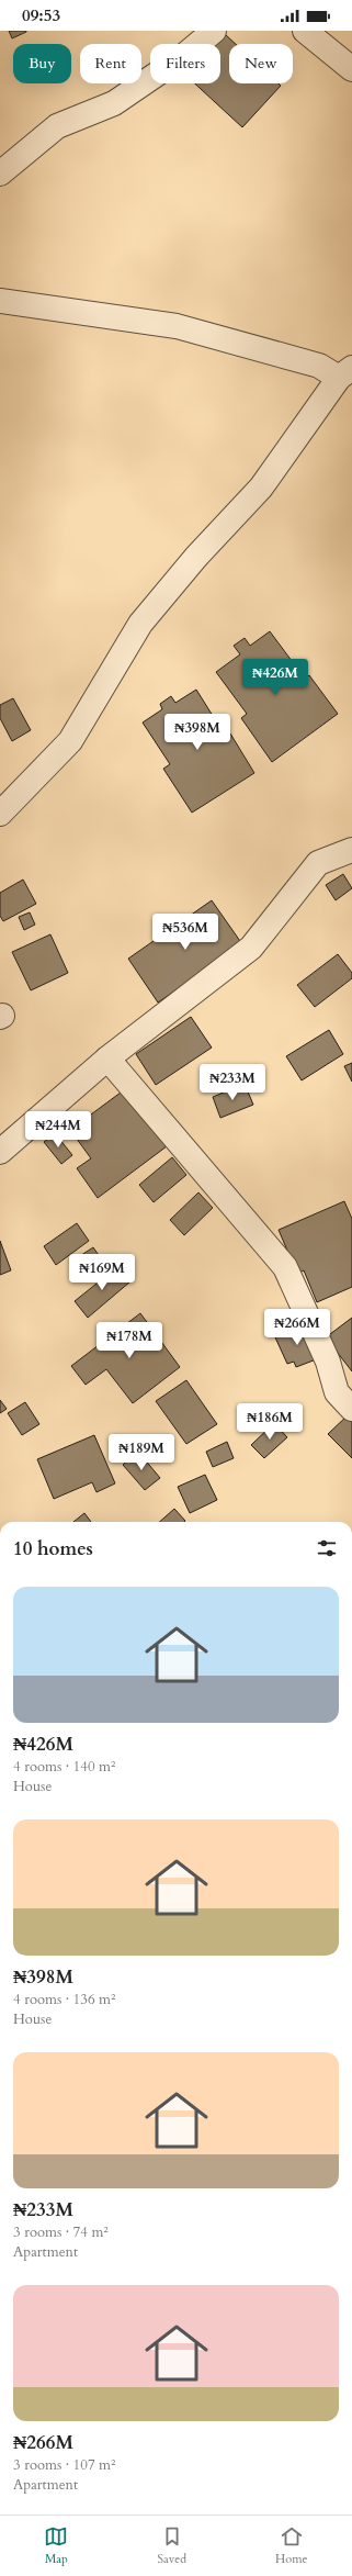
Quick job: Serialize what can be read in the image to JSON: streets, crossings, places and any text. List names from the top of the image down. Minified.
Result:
{"page":{"status":"09:53","chip":["Buy","Rent","Filters","New"],"price":["₦426M","₦398M","₦536M","₦233M","₦244M","₦169M","₦266M","₦178M","₦186M","₦189M"],"heading":"10 homes","list":[{"name":"₦426M","note":"4 rooms · 140 m² · House"},{"name":"₦398M","note":"4 rooms · 136 m² · House"},{"name":"₦233M","note":"3 rooms · 74 m² · Apartment"},{"name":"₦266M","note":"3 rooms · 107 m² · Apartment"}],"tabs":["Map","Saved","Home"]}}
